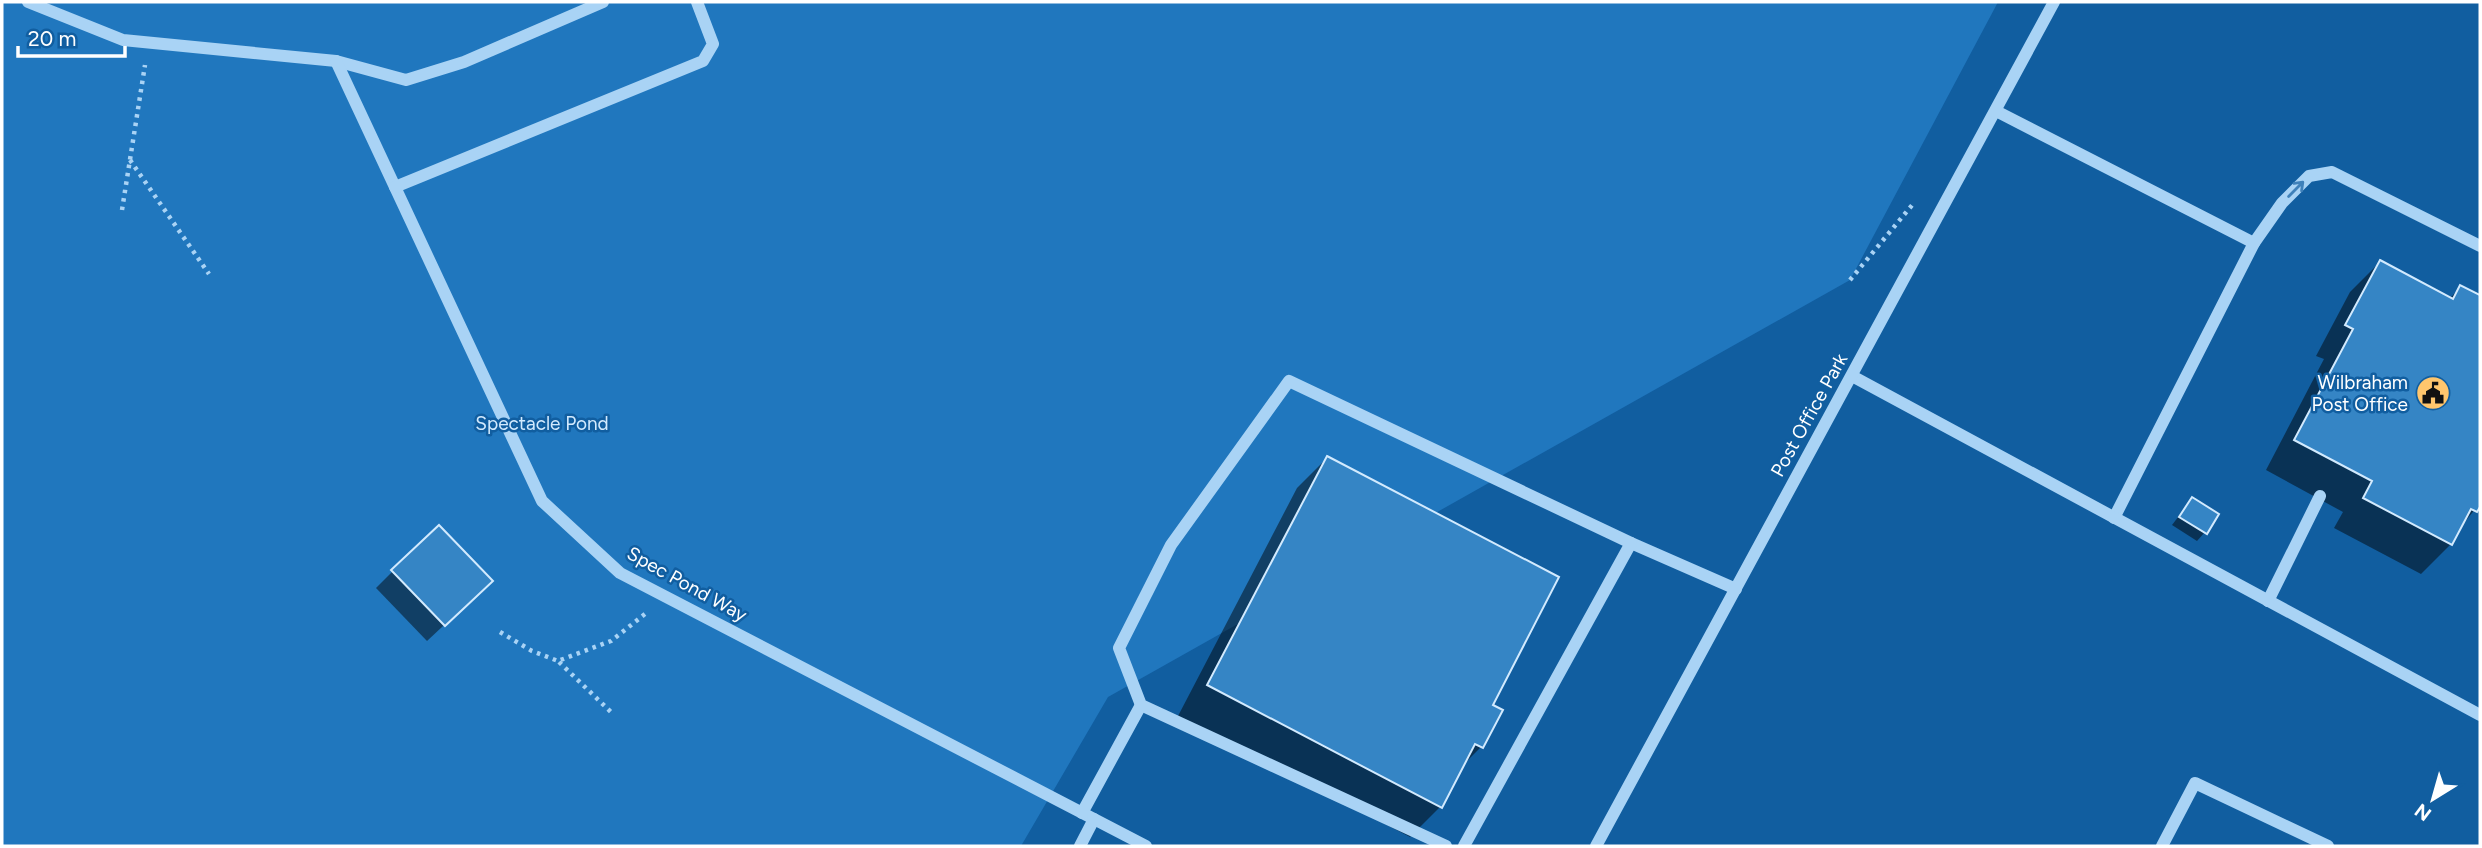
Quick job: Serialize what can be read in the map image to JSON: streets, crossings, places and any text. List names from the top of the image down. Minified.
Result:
{"streets":{"street":["Post Office Park","Spec Pond Way"]},"parks":["Spectacle Pond"],"places":{"public building":["Wilbraham Post Office"]},"scale_bar":"20 m","north":"bottom left"}
